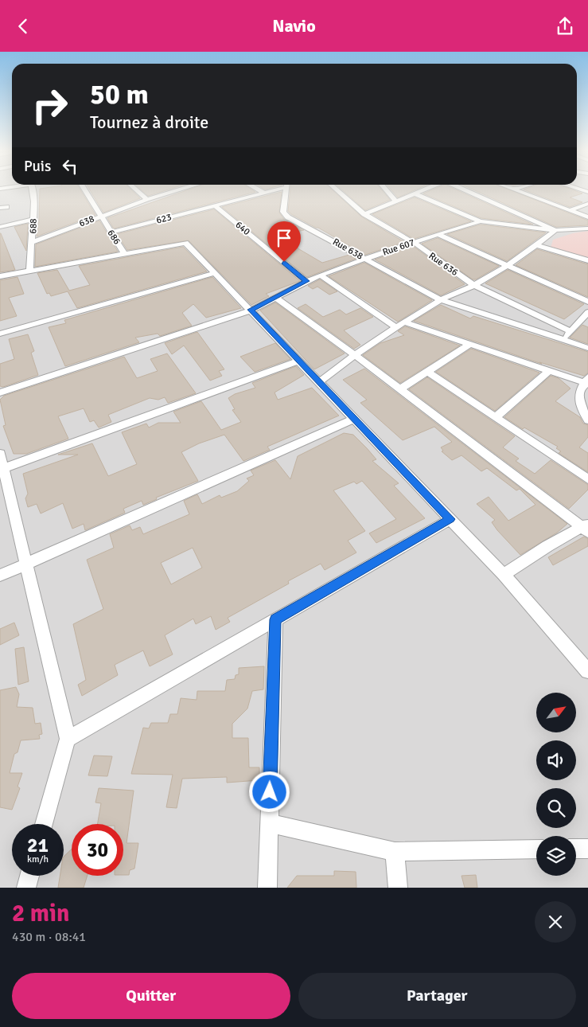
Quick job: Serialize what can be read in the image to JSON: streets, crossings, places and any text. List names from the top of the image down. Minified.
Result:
{"streets":{"street":["623","638","688","640","686","Rue 607","Rue 638","Rue 636"]},"crossings":[["623","640"],["623","686"],["638","688"],["638","686"],["640","Rue 607"],["Rue 607","Rue 638"],["Rue 607","Rue 636"]],"north":"top right","page":{"header":"Navio","turn":["50 m","Tournez à droite"],"then":"Puis","speed":"21 km/h","limit":"30","heading":["2 min","430 m · 08:41"],"buttons":["Quitter","Partager"]}}
